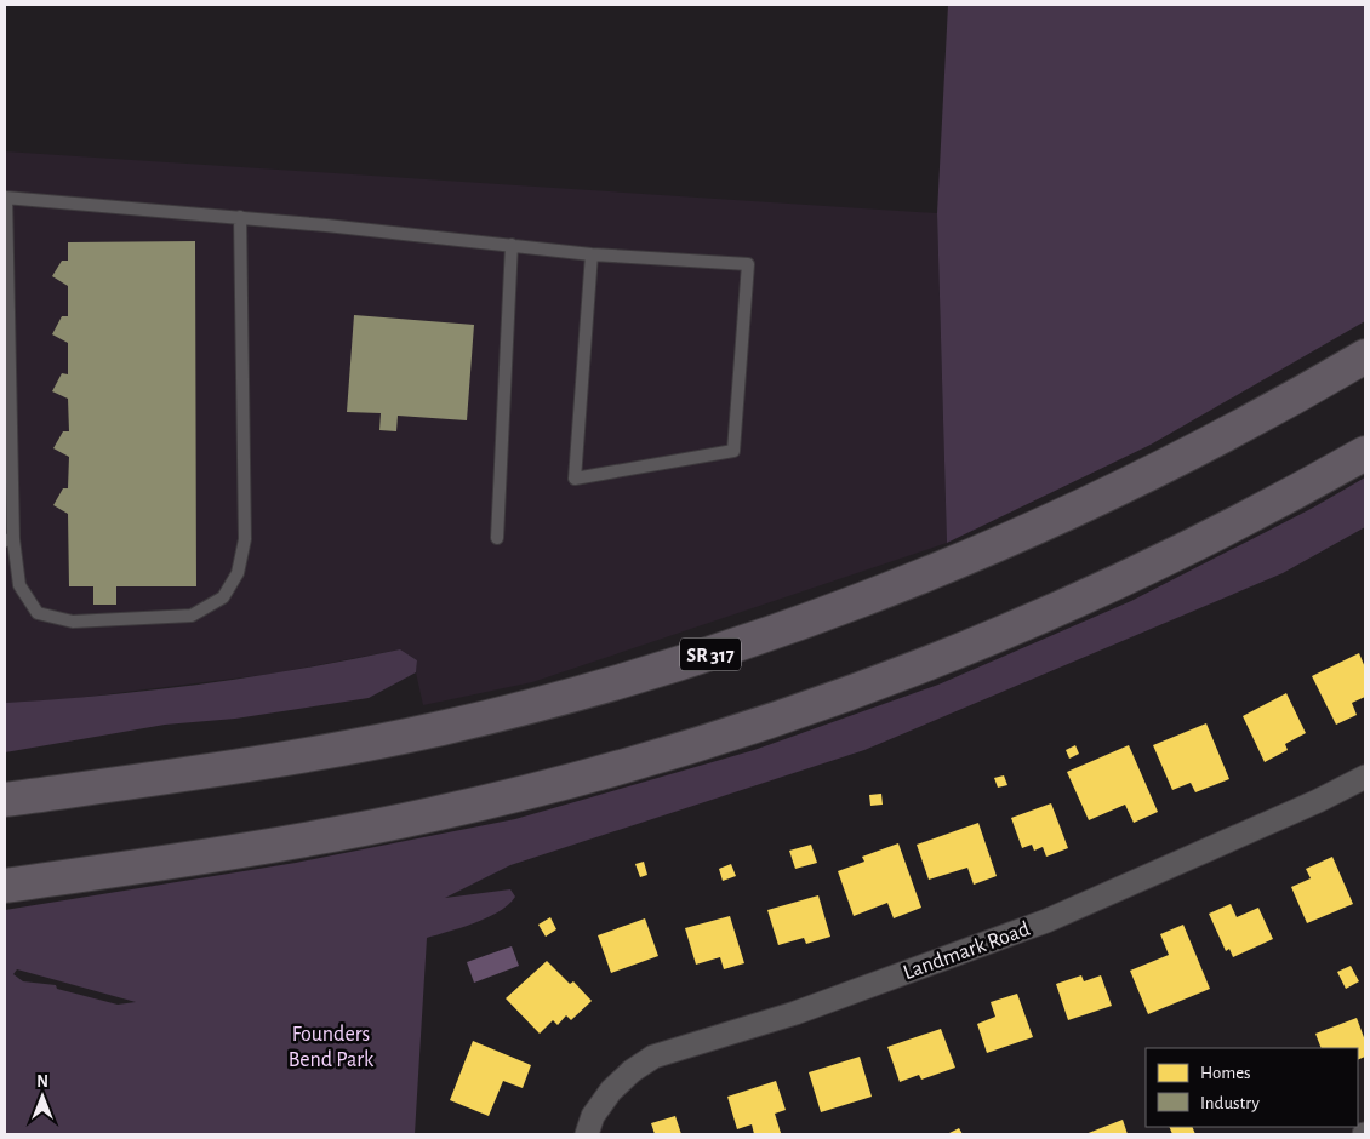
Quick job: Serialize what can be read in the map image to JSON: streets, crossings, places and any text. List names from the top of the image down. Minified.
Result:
{"streets":{"main road":["SR 317"],"street":["Landmark Road"]},"parks":["Founders Bend Park"],"legend":["Homes","Industry"],"north":"top"}
